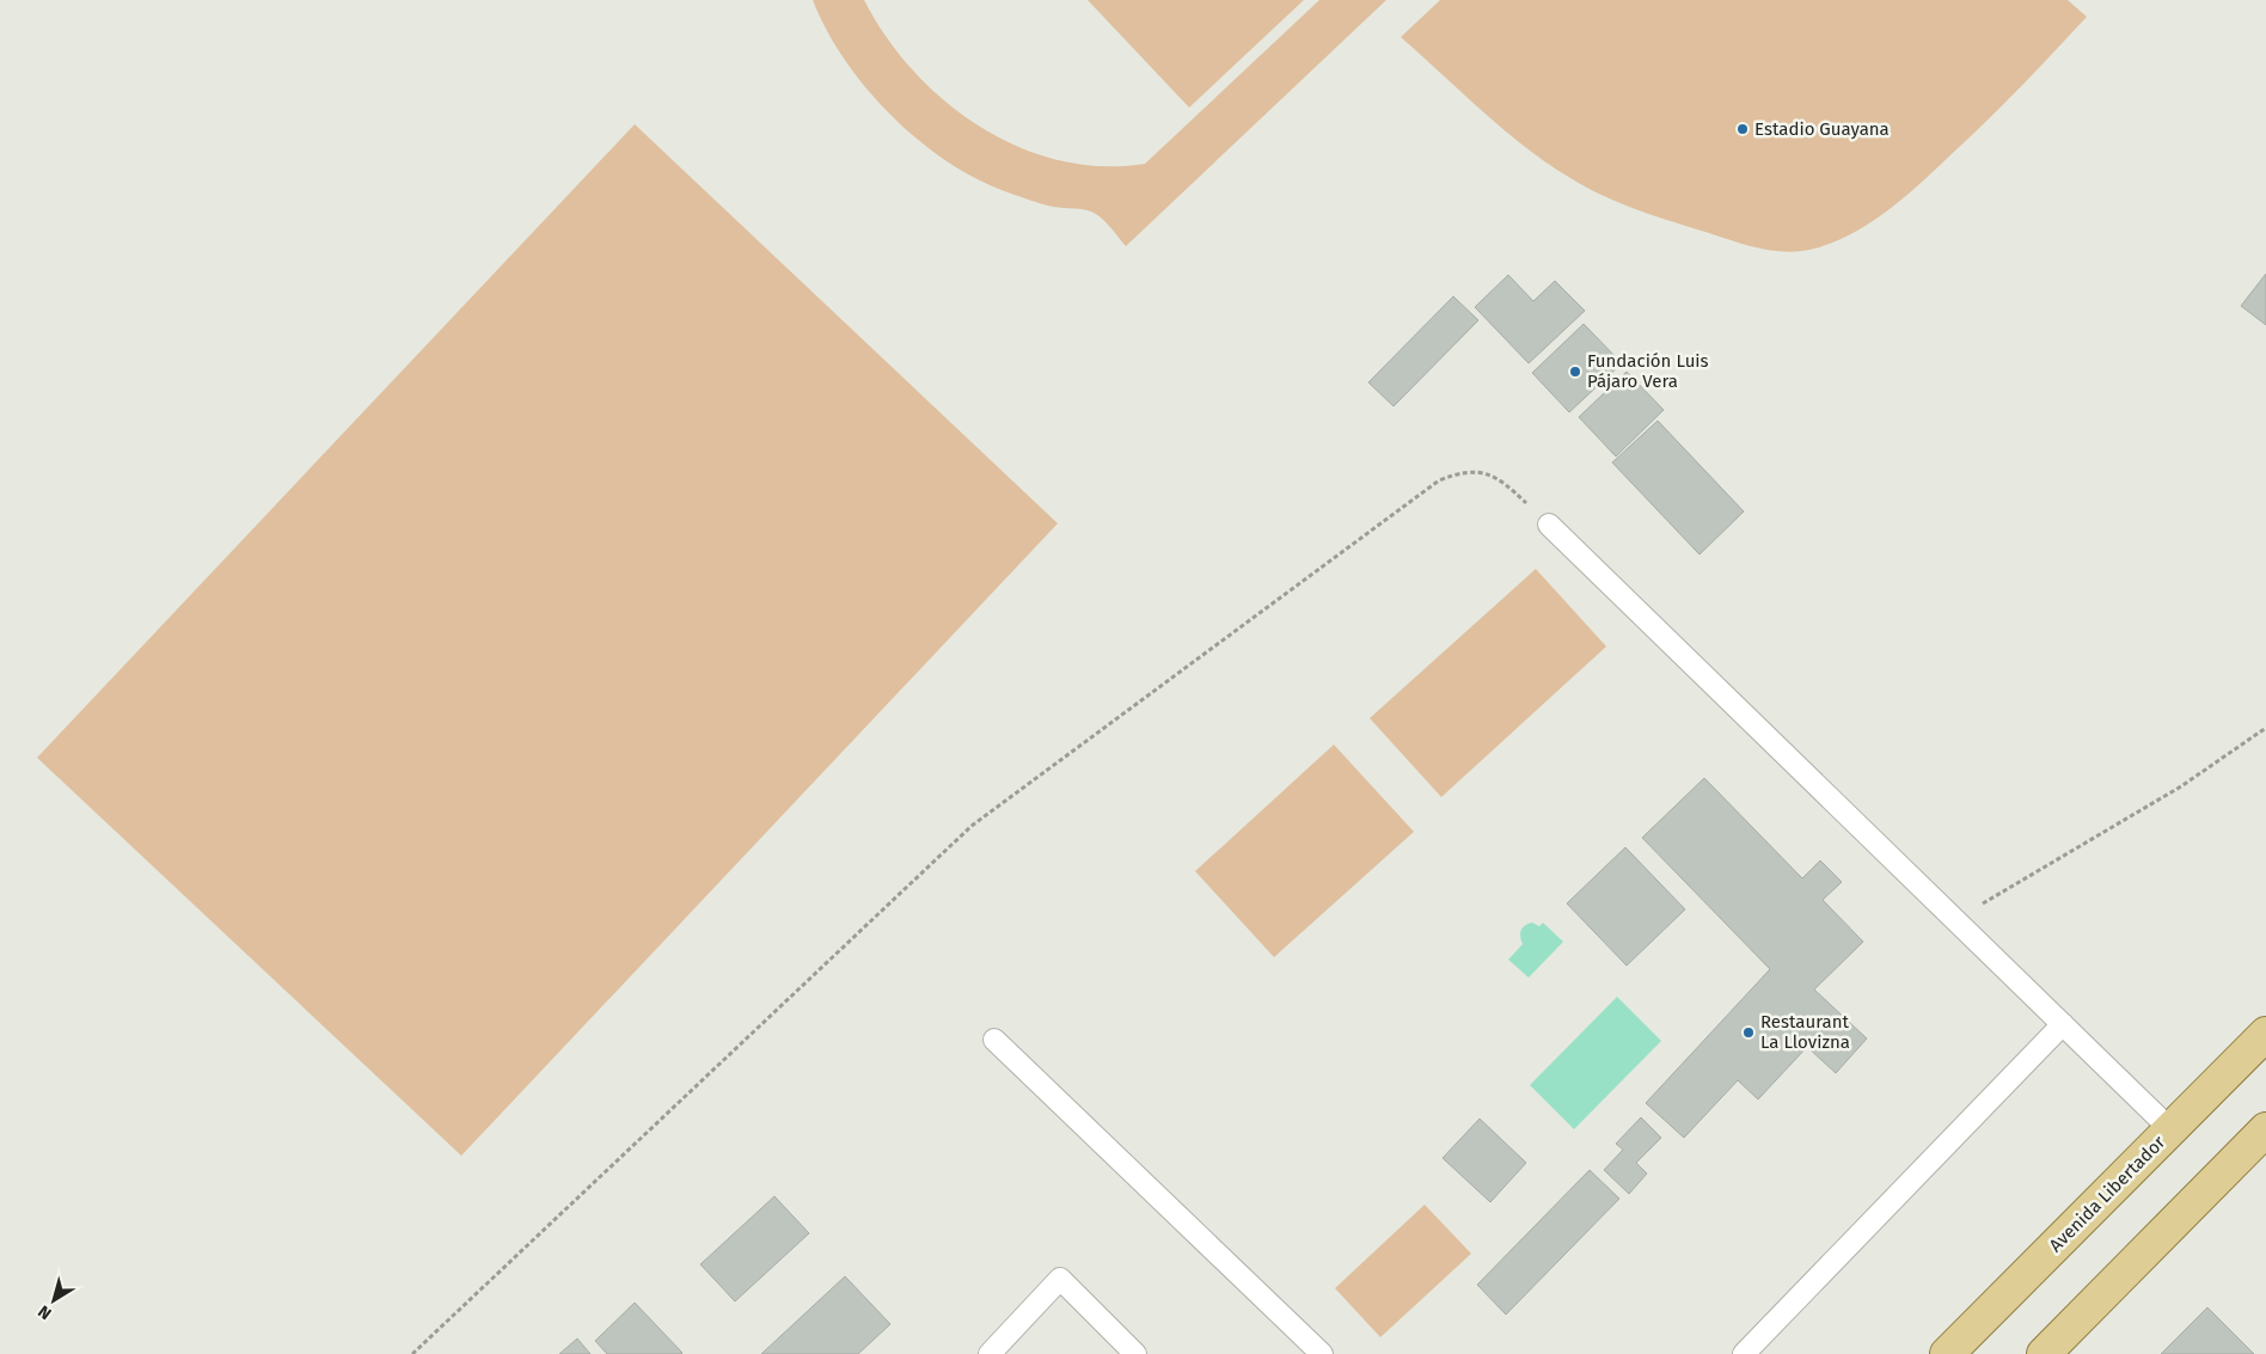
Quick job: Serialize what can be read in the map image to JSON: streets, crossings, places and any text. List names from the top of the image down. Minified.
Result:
{"streets":{"main road":["Avenida Libertador"]},"places":["Estadio Guayana","Fundación Luis Pájaro Vera","Restaurant La Llovizna"],"north":"bottom left"}
